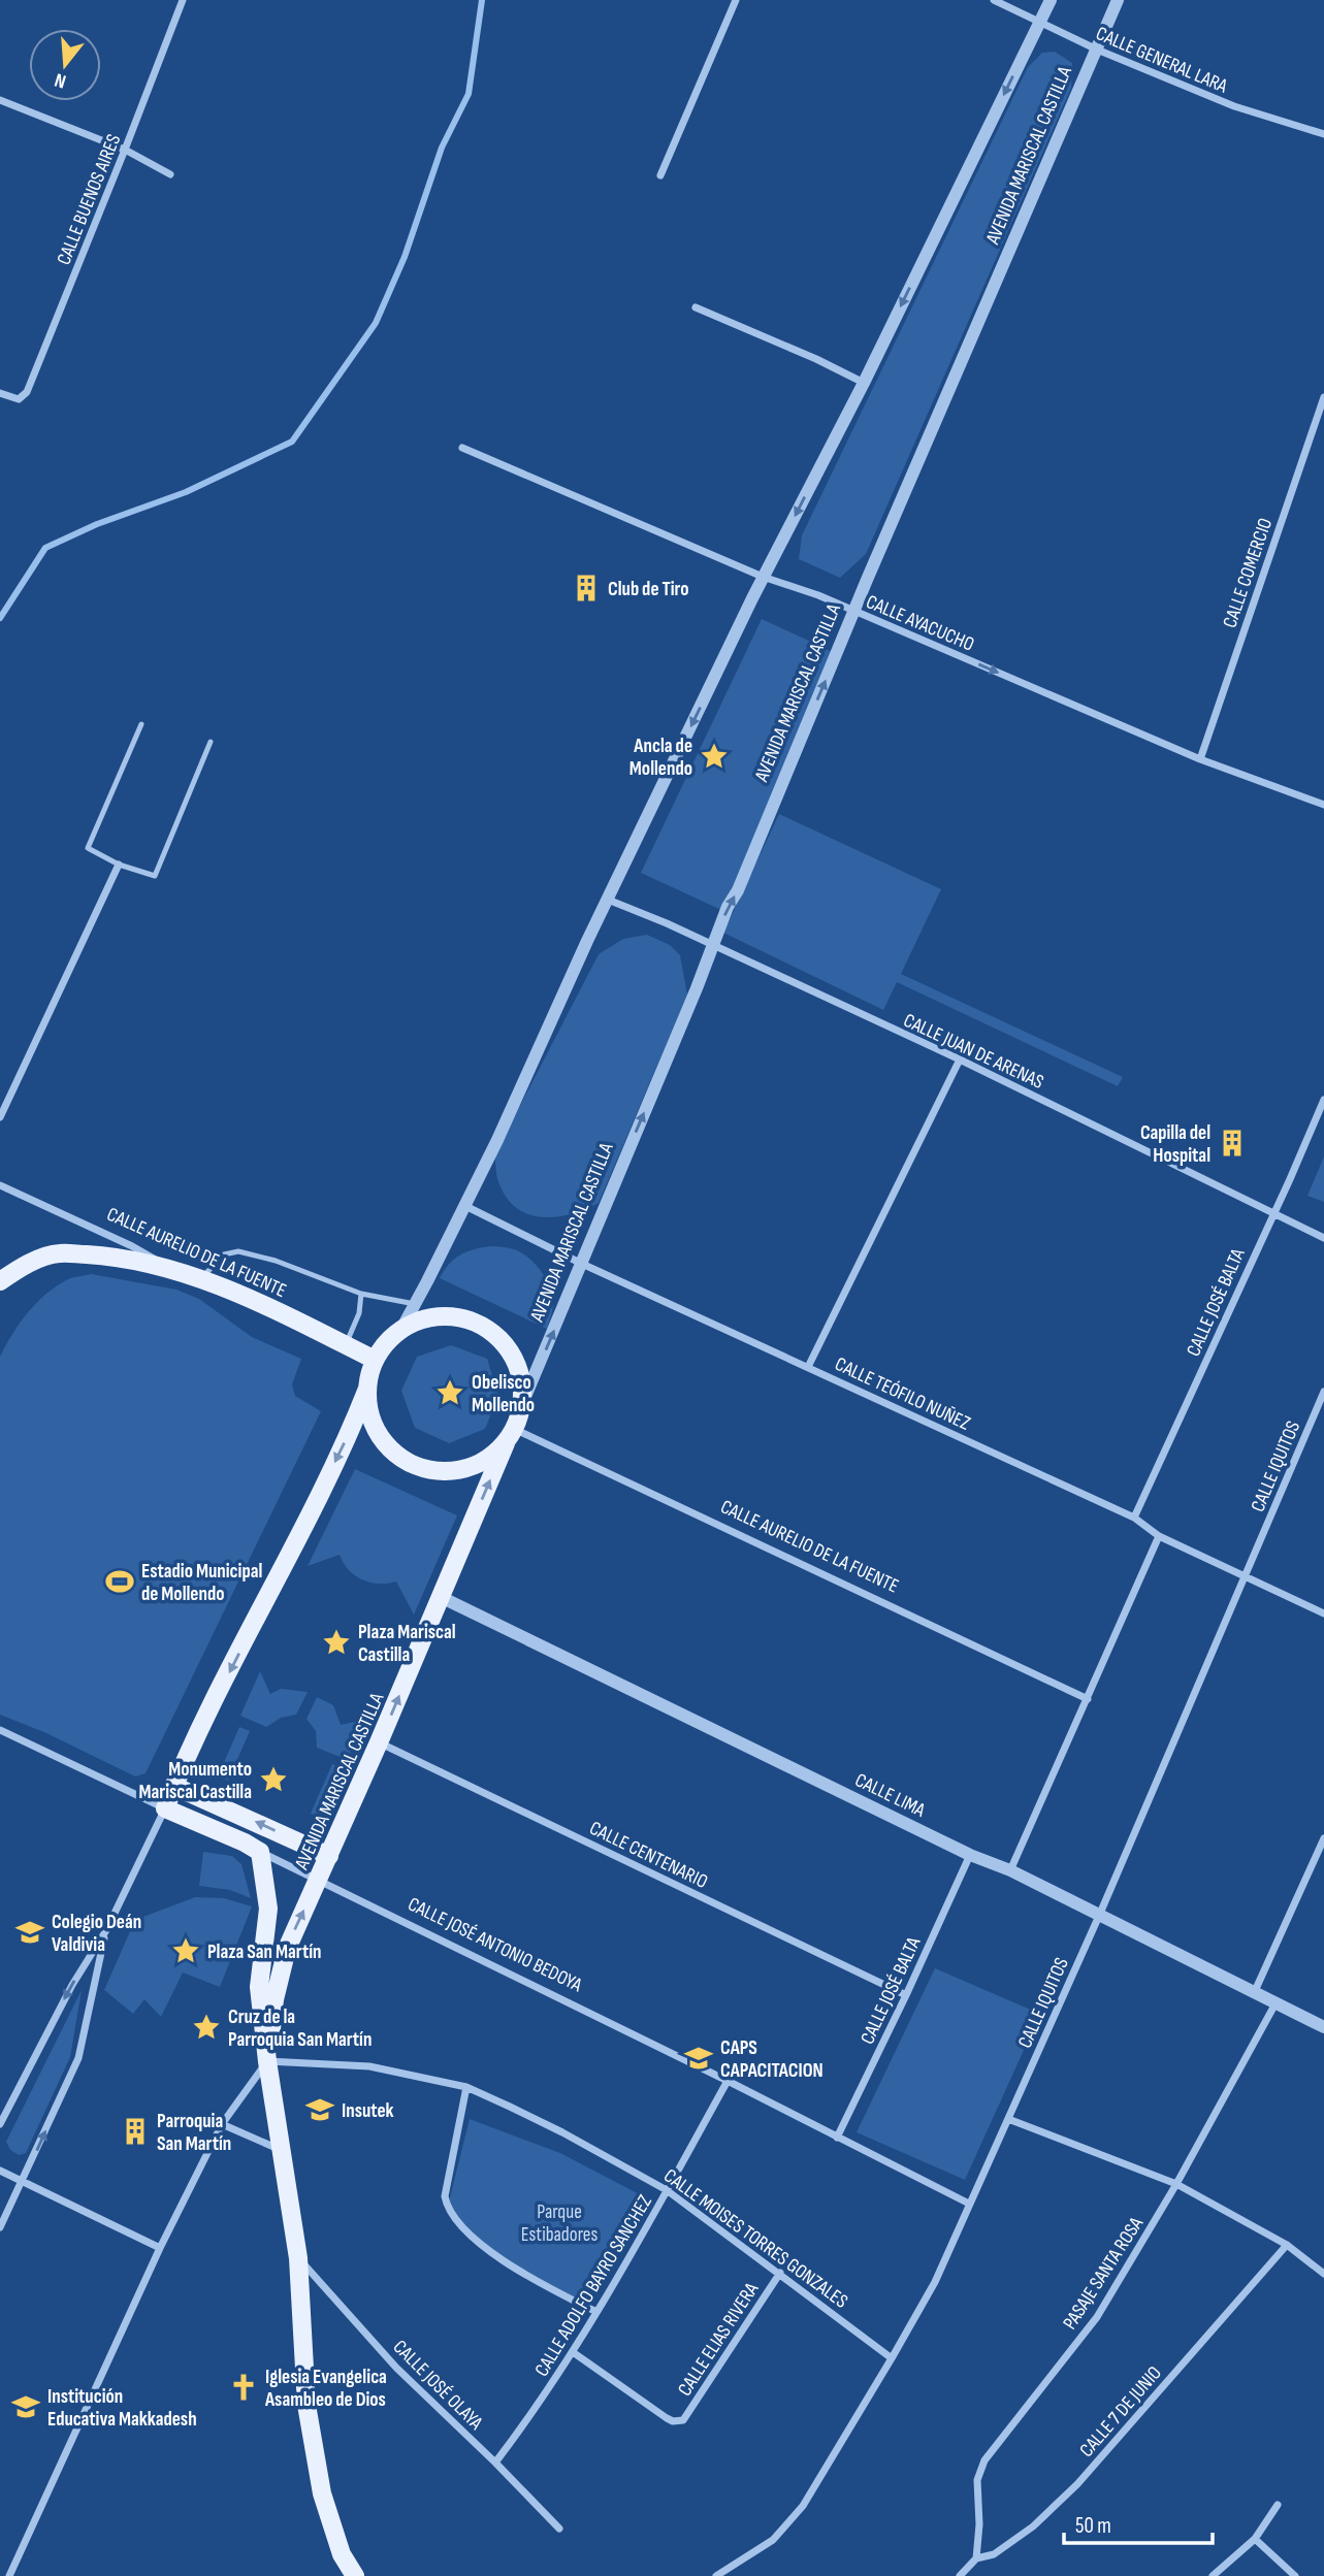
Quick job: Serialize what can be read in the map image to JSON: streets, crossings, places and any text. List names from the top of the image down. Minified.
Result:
{"streets":{"main road":["AVENIDA MARISCAL CASTILLA","CALLE AURELIO DE LA FUENTE","CALLE JOSÉ ANTONIO BEDOYA"],"street":["CALLE GENERAL LARA","CALLE BUENOS AIRES","CALLE COMERCIO","CALLE AYACUCHO","CALLE JUAN DE ARENAS","CALLE JOSÉ BALTA","CALLE TEÓFILO NUÑEZ","CALLE IQUITOS","CALLE LIMA","CALLE CENTENARIO","CALLE MOISES TORRES GONZALES","PASAJE SANTA ROSA","CALLE ADOLFO BAYRO SANCHEZ","CALLE ELIAS RIVERA","CALLE JOSÉ OLAYA","CALLE 7 DE JUNIO"]},"crossings":[["CALLE GENERAL LARA","AVENIDA MARISCAL CASTILLA"],["AVENIDA MARISCAL CASTILLA","CALLE AYACUCHO"],["AVENIDA MARISCAL CASTILLA","CALLE JUAN DE ARENAS"],["AVENIDA MARISCAL CASTILLA","CALLE AURELIO DE LA FUENTE"],["AVENIDA MARISCAL CASTILLA","CALLE TEÓFILO NUÑEZ"],["AVENIDA MARISCAL CASTILLA","CALLE LIMA"],["AVENIDA MARISCAL CASTILLA","CALLE CENTENARIO"],["AVENIDA MARISCAL CASTILLA","CALLE JOSÉ ANTONIO BEDOYA"],["AVENIDA MARISCAL CASTILLA","CALLE MOISES TORRES GONZALES"],["CALLE COMERCIO","CALLE AYACUCHO"],["CALLE JUAN DE ARENAS","CALLE JOSÉ BALTA"],["CALLE JOSÉ BALTA","CALLE TEÓFILO NUÑEZ"],["CALLE JOSÉ BALTA","CALLE LIMA"],["CALLE JOSÉ BALTA","CALLE CENTENARIO"],["CALLE JOSÉ BALTA","CALLE JOSÉ ANTONIO BEDOYA"],["CALLE TEÓFILO NUÑEZ","CALLE IQUITOS"],["CALLE IQUITOS","CALLE LIMA"],["CALLE IQUITOS","CALLE JOSÉ ANTONIO BEDOYA"],["CALLE IQUITOS","CALLE MOISES TORRES GONZALES"],["CALLE LIMA","PASAJE SANTA ROSA"],["CALLE JOSÉ ANTONIO BEDOYA","CALLE ADOLFO BAYRO SANCHEZ"],["CALLE MOISES TORRES GONZALES","CALLE ADOLFO BAYRO SANCHEZ"],["CALLE MOISES TORRES GONZALES","CALLE ELIAS RIVERA"],["PASAJE SANTA ROSA","CALLE 7 DE JUNIO"],["CALLE ADOLFO BAYRO SANCHEZ","CALLE ELIAS RIVERA"],["CALLE ADOLFO BAYRO SANCHEZ","CALLE JOSÉ OLAYA"]],"one_way":["AVENIDA MARISCAL CASTILLA","CALLE AYACUCHO"],"parks":["Parque Estibadores"],"places":{"building":["Club de Tiro","Capilla del Hospital","Parroquia San Martín"],"place":["Ancla de Mollendo","Obelisco Mollendo","Plaza Mariscal Castilla","Monumento Mariscal Castilla","Plaza San Martín","Cruz de la Parroquia San Martín"],"sports":["Estadio Municipal de Mollendo"],"school or university":["Colegio Deán Valdivia","CAPS CAPACITACION","Insutek","Institución Educativa Makkadesh"],"church":["Iglesia Evangelica Asambleo de Dios"]},"scale_bar":"50 m","north":"bottom"}
